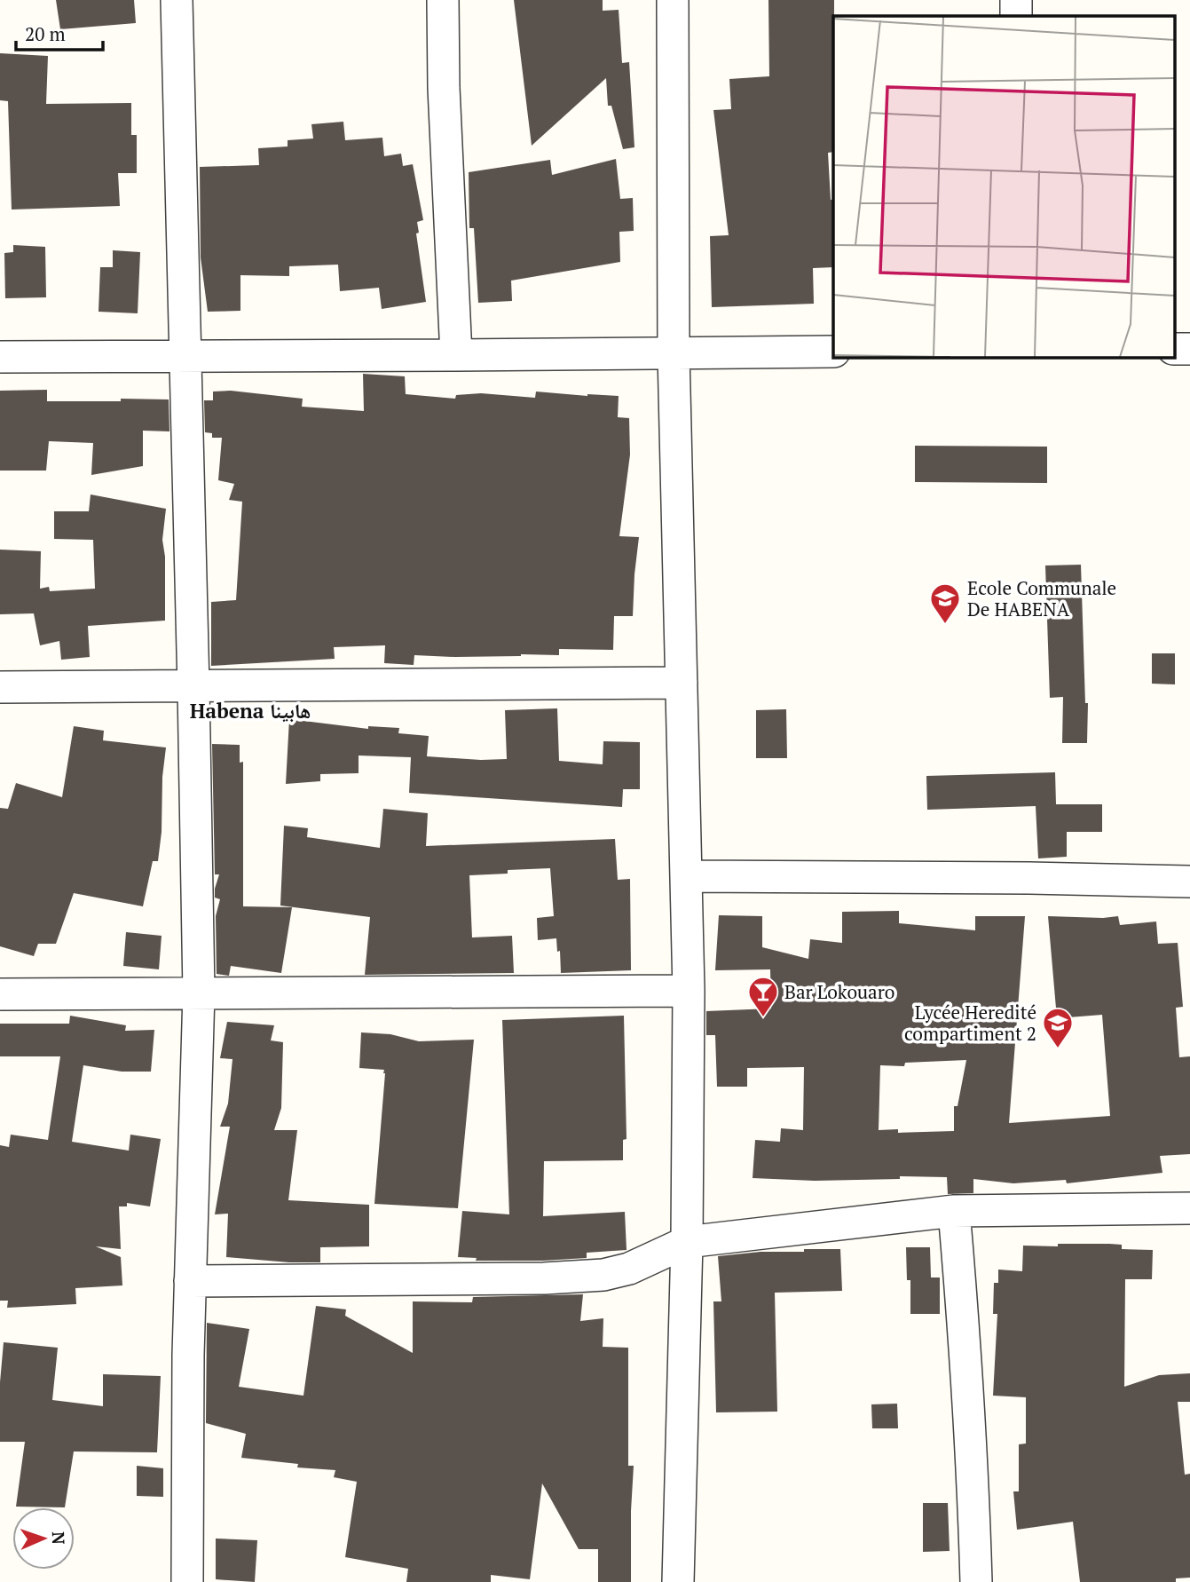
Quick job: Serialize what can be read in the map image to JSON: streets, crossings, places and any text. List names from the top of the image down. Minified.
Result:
{"districts":["Habena هابينا"],"places":{"school or university":["Ecole Communale De HABENA","Lycée Heredité compartiment 2"],"bar":["Bar Lokouaro"]},"scale_bar":"20 m","north":"right"}
